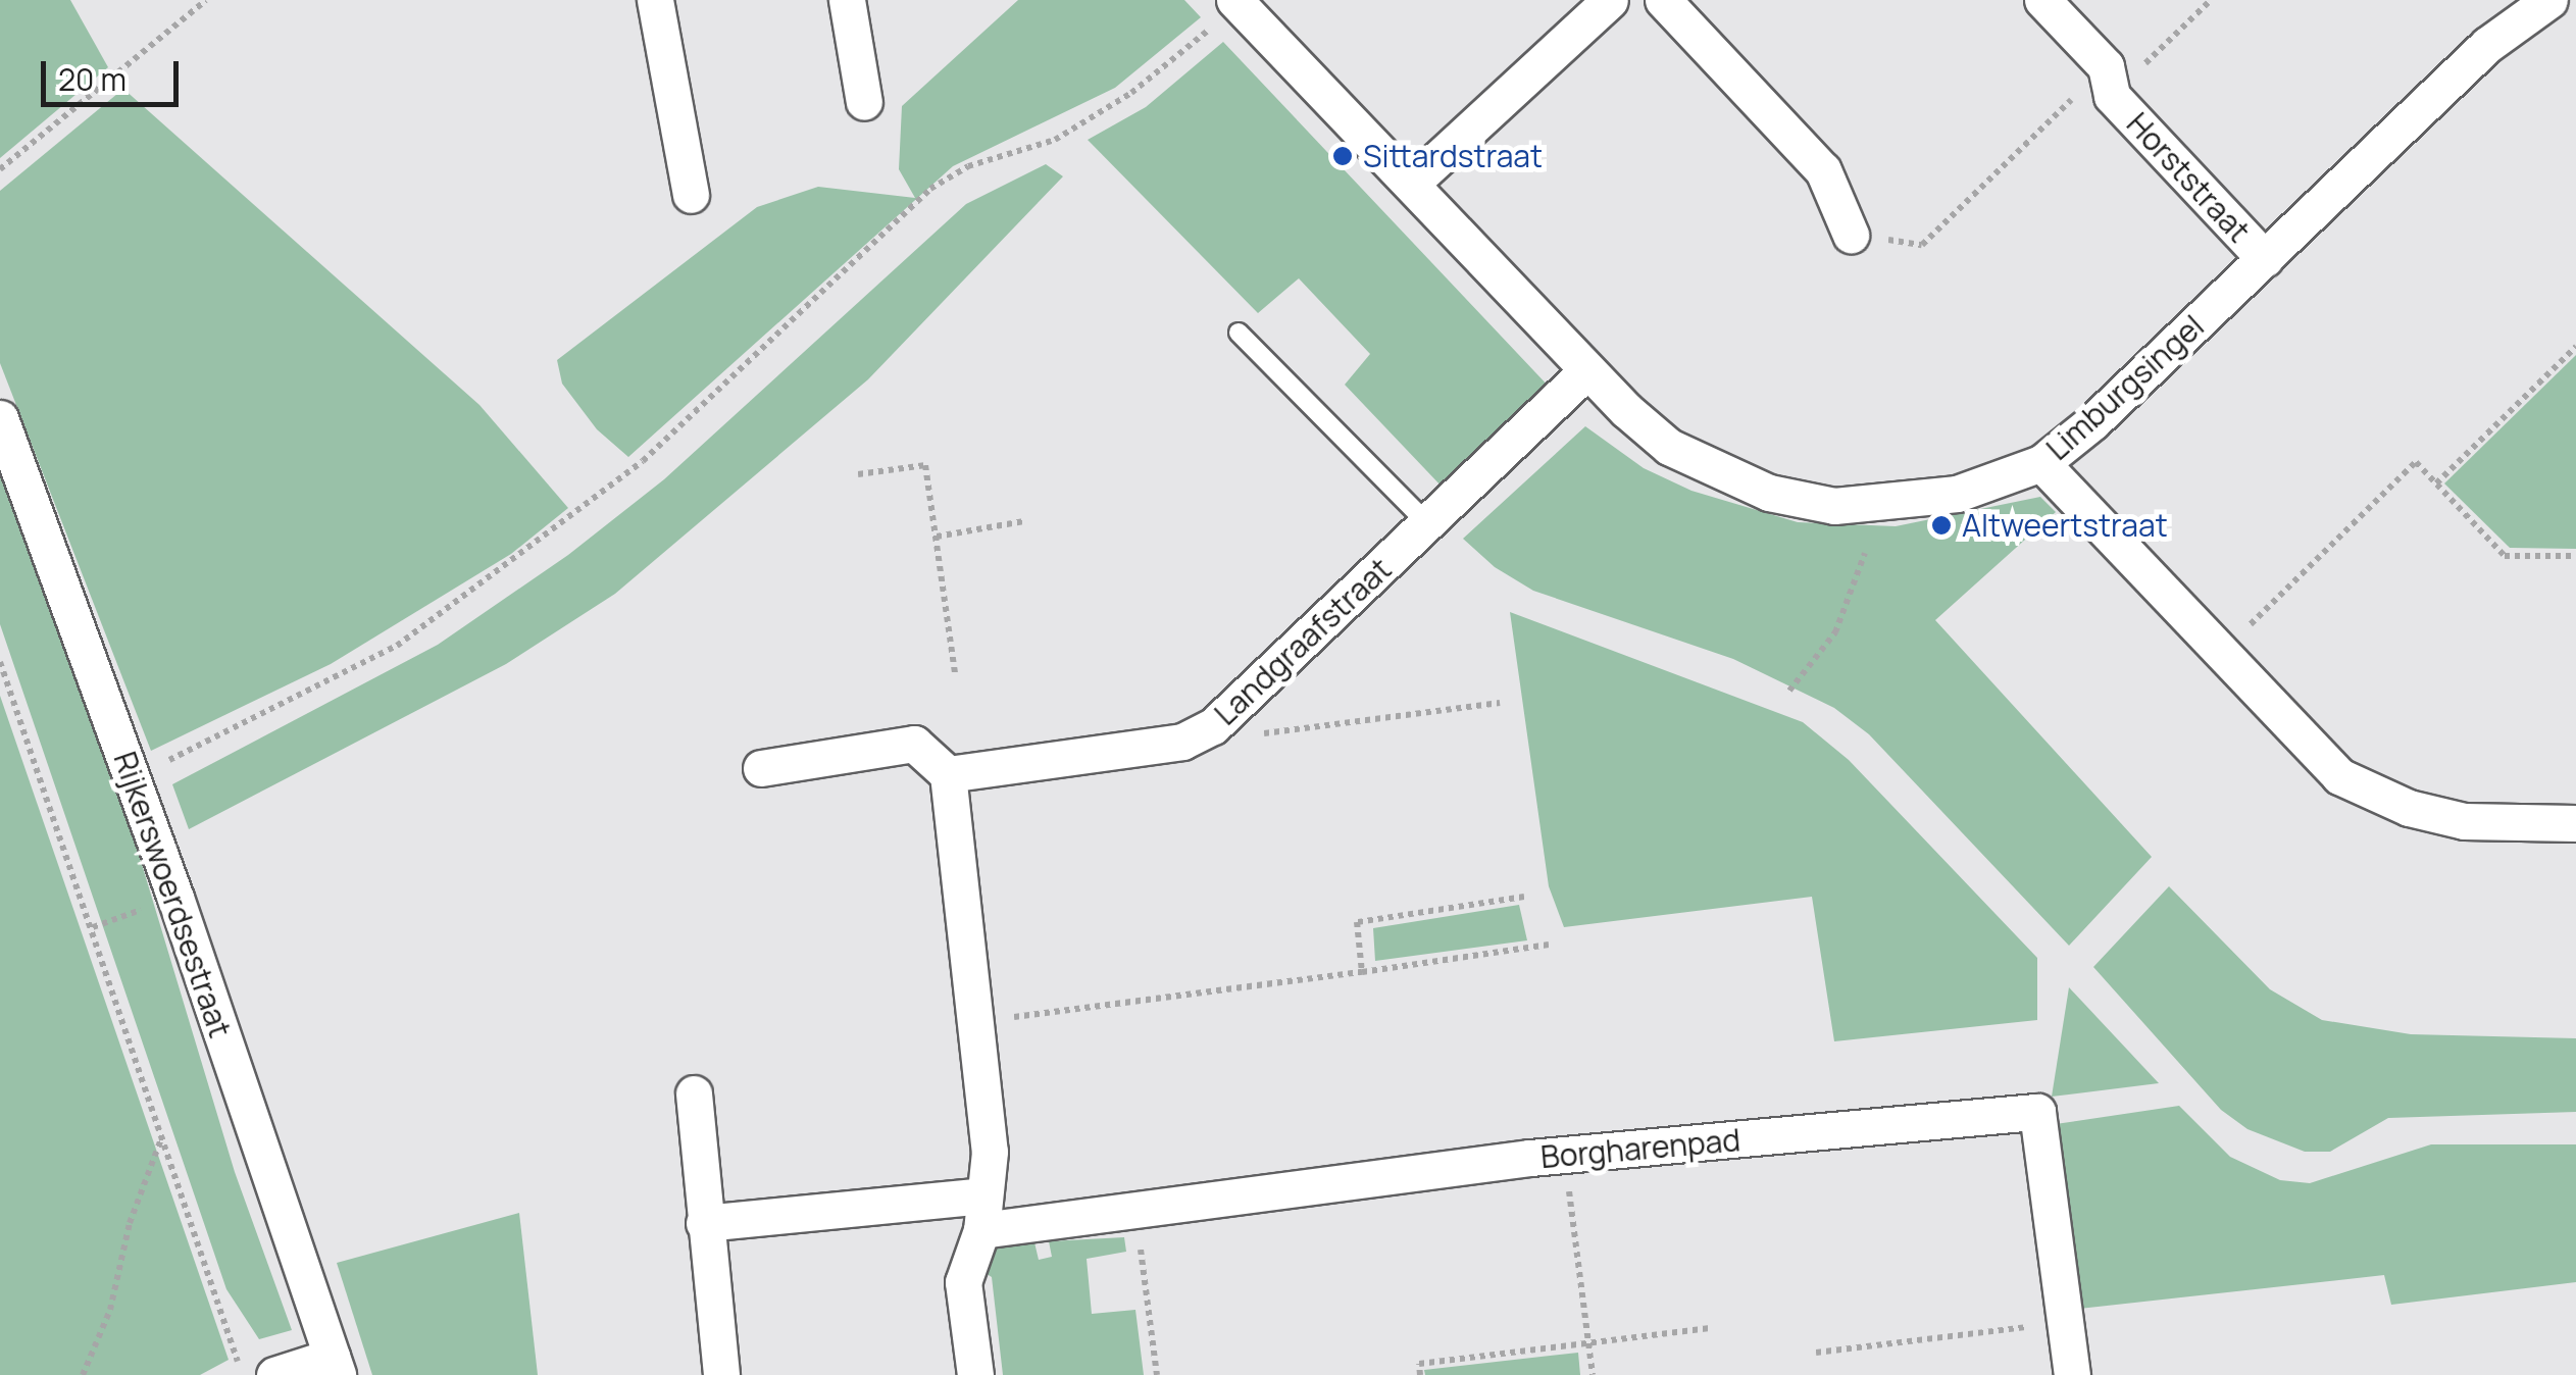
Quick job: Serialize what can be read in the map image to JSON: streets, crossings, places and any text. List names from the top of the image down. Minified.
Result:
{"streets":{"street":["Horststraat","Limburgsingel","Landgraafstraat","Rijkerswoerdsestraat","Borgharenpad"]},"crossings":[["Horststraat","Limburgsingel"],["Limburgsingel","Landgraafstraat"]],"places":["Sittardstraat","Altweertstraat"],"scale_bar":"20 m"}
